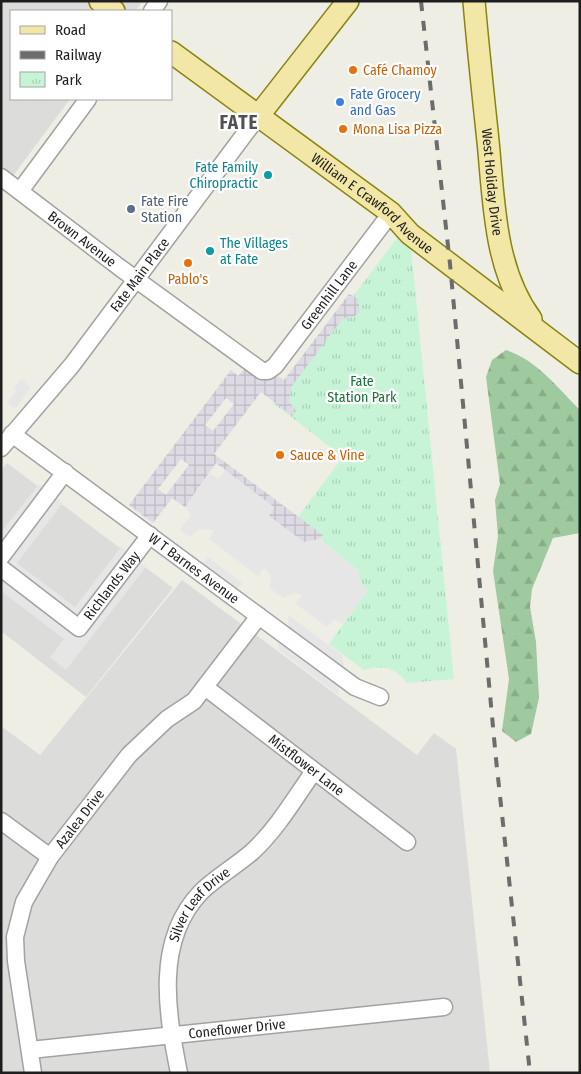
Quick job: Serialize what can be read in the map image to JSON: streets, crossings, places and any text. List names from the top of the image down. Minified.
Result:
{"streets":{"main road":["West Holiday Drive","William E Crawford Avenue","Fate Main Place"],"street":["Brown Avenue","Greenhill Lane","W T Barnes Avenue","Richlands Way","Mistflower Lane","Azalea Drive","Silver Leaf Drive","Coneflower Drive"]},"crossings":[["West Holiday Drive","William E Crawford Avenue"],["William E Crawford Avenue","Fate Main Place"],["William E Crawford Avenue","Greenhill Lane"],["Brown Avenue","Fate Main Place"],["Brown Avenue","Greenhill Lane"],["Fate Main Place","W T Barnes Avenue"],["W T Barnes Avenue","Richlands Way"],["W T Barnes Avenue","Azalea Drive"],["Mistflower Lane","Azalea Drive"],["Mistflower Lane","Silver Leaf Drive"],["Azalea Drive","Coneflower Drive"],["Silver Leaf Drive","Coneflower Drive"]],"districts":["FATE"],"parks":["Fate Station Park"],"places":["Café Chamoy","Fate Grocery and Gas","Mona Lisa Pizza","Fate Family Chiropractic","Fate Fire Station","The Villages at Fate","Pablo's","Sauce & Vine"],"legend":["Road","Railway","Park"]}
